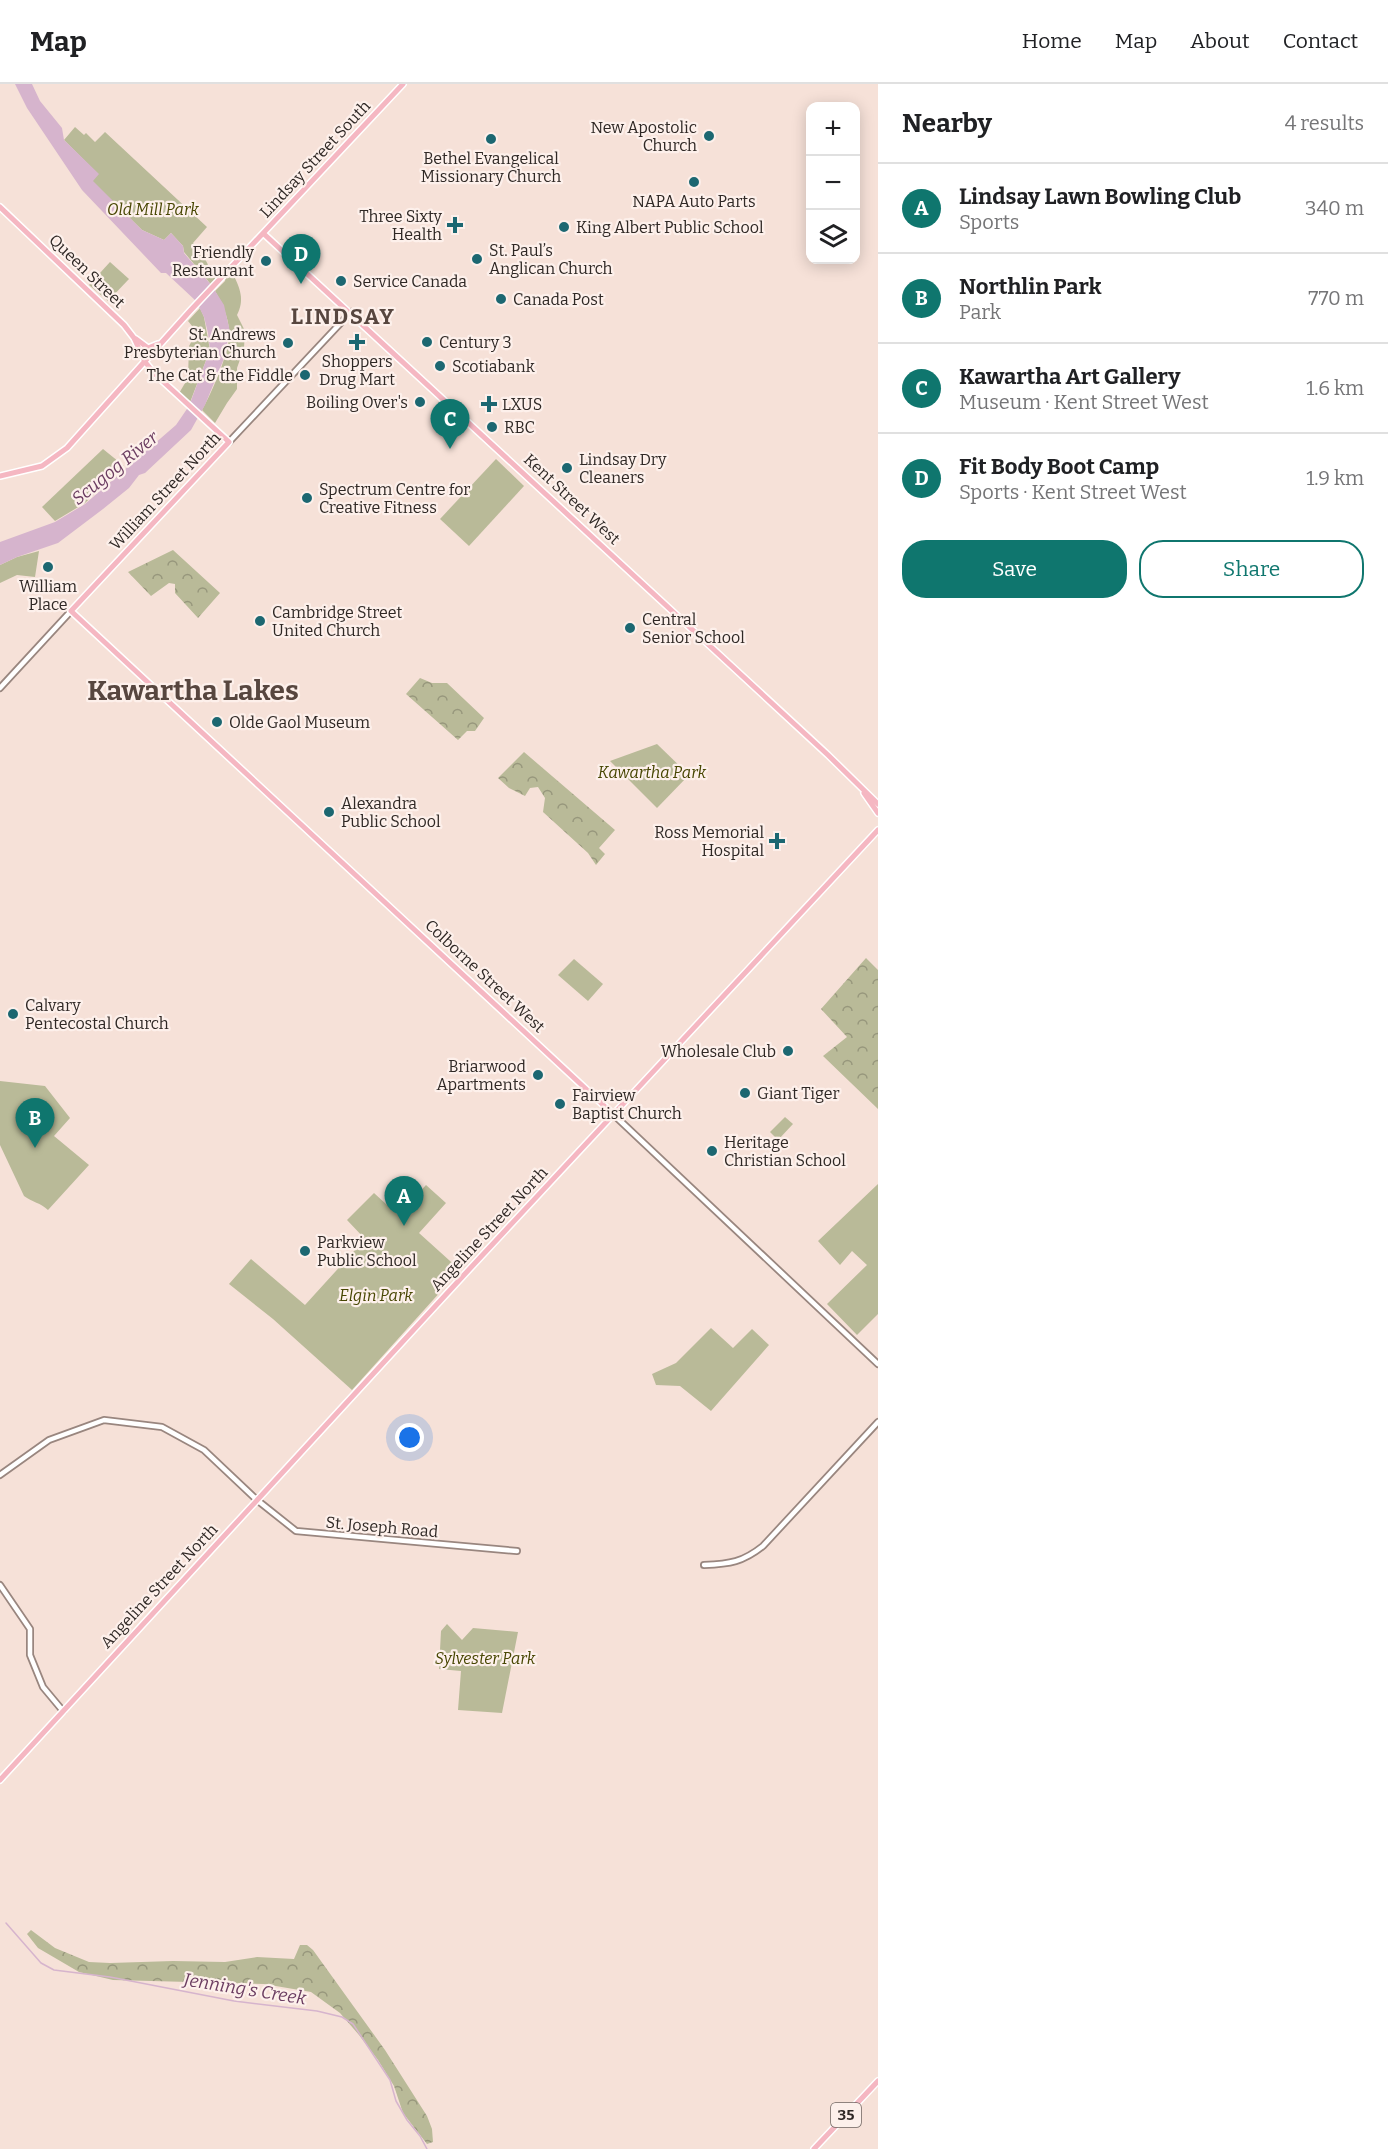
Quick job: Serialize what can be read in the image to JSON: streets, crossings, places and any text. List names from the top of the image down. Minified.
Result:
{"streets":{"main road":["Lindsay Street South","Queen Street","William Street North","Kent Street West","Colborne Street West","Angeline Street North","35"],"street":["St. Joseph Road"]},"crossings":[["Lindsay Street South","Queen Street"],["Lindsay Street South","Kent Street West"],["Queen Street","William Street North"],["William Street North","Kent Street West"],["William Street North","Colborne Street West"],["Colborne Street West","Angeline Street North"],["Angeline Street North","St. Joseph Road"]],"districts":["LINDSAY","Kawartha Lakes"],"water":["Scugog River","Jenning's Creek"],"parks":["Old Mill Park","Kawartha Park","Elgin Park","Sylvester Park"],"places":{"other":["New Apostolic Church","Bethel Evangelical Missionary Church","NAPA Auto Parts","King Albert Public School","St. Paul’s Anglican Church","Friendly Restaurant","Service Canada","Canada Post","Century 3","St. Andrews Presbyterian Church","Scotiabank","The Cat & the Fiddle","Boiling Over's","RBC","Lindsay Dry Cleaners","Spectrum Centre for Creative Fitness","William Place","Cambridge Street United Church","Central Senior School","Olde Gaol Museum","Alexandra Public School","Calvary Pentecostal Church","Wholesale Club","Briarwood Apartments","Giant Tiger","Fairview Baptist Church","Heritage Christian School","Parkview Public School"],"health":["Three Sixty Health","Shoppers Drug Mart","LXUS","Ross Memorial Hospital"]},"page":{"header":"Map","nav":["Home","Map","About","Contact"],"heading":["Nearby","4 results"],"map_buttons":["+","−"],"list":[{"mark":"A","name":"Lindsay Lawn Bowling Club","note":"Sports","value":"340 m"},{"mark":"B","name":"Northlin Park","note":"Park","value":"770 m"},{"mark":"C","name":"Kawartha Art Gallery","note":"Museum · Kent Street West","value":"1.6 km"},{"mark":"D","name":"Fit Body Boot Camp","note":"Sports · Kent Street West","value":"1.9 km"}],"pins":["D","C","B","A"],"buttons":["Save","Share"]}}
